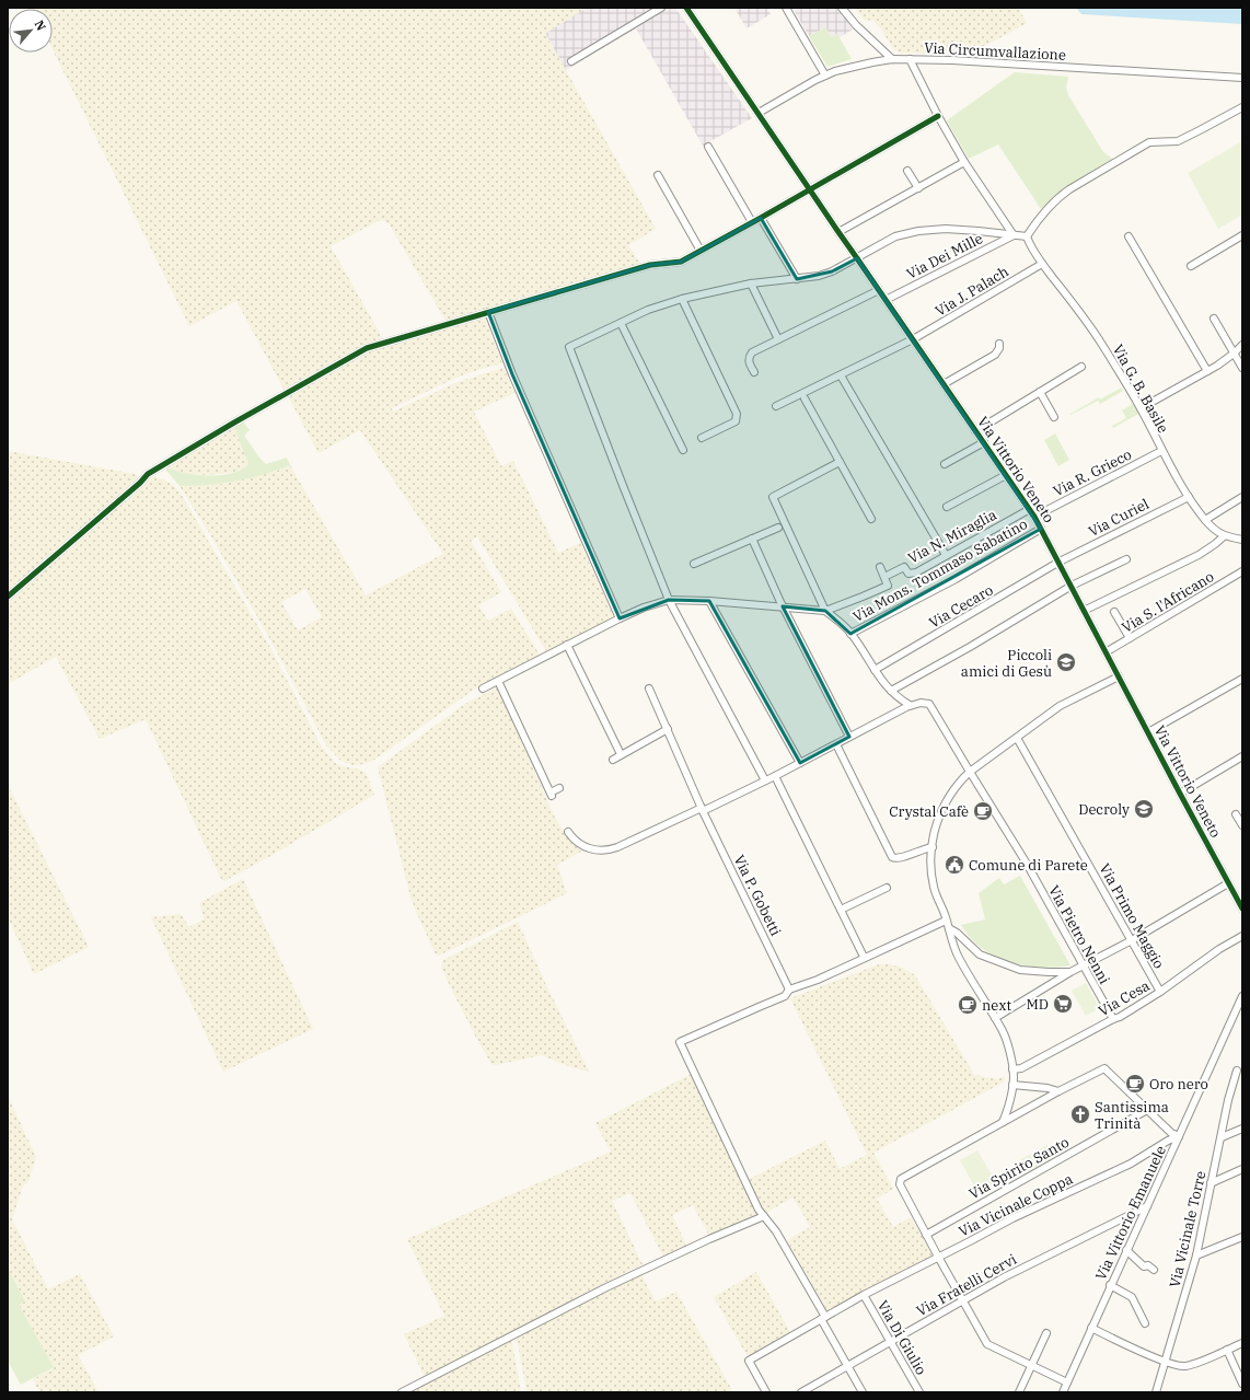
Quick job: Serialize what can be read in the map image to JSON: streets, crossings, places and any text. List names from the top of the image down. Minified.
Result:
{"streets":{"street":["Via Circumvallazione","Via Dei Mille","Via J. Palach","Via G. B. Basile","Via Vittorio Veneto","Via R. Grieco","Via Curiel","Via N. Miraglia","Via Mons. Tommaso Sabatino","Via S. l'Africano","Via Cecaro","Via P. Gobetti","Via Primo Maggio","Via Pietro Nenni","Via Cesa","Via Spirito Santo","Via Vicinale Coppa","Via Vittorio Emanuele","Via Vicinale Torre","Via Fratelli Cervi","Via Di Giulio"]},"crossings":[["Via Circumvallazione","Via Vittorio Veneto"],["Via Dei Mille","Via Vittorio Veneto"],["Via J. Palach","Via G. B. Basile"],["Via J. Palach","Via Vittorio Veneto"],["Via G. B. Basile","Via R. Grieco"],["Via G. B. Basile","Via Curiel"],["Via Vittorio Veneto","Via R. Grieco"],["Via Vittorio Veneto","Via Curiel"],["Via Vittorio Veneto","Via N. Miraglia"],["Via Vittorio Veneto","Via Mons. Tommaso Sabatino"],["Via Vittorio Veneto","Via S. l'Africano"],["Via Vittorio Veneto","Via Cecaro"],["Via Curiel","Via Cecaro"],["Via Primo Maggio","Via Cesa"],["Via Pietro Nenni","Via Cesa"],["Via Vicinale Coppa","Via Vittorio Emanuele"],["Via Vicinale Coppa","Via Di Giulio"],["Via Vittorio Emanuele","Via Fratelli Cervi"],["Via Fratelli Cervi","Via Di Giulio"]],"places":{"school or university":["Piccoli amici di Gesù","Decroly"],"cafe":["Crystal Cafè","next","Oro nero"],"public building":["Comune di Parete"],"supermarket":["MD"],"church":["Santissima Trinità"]},"north":"top right"}
